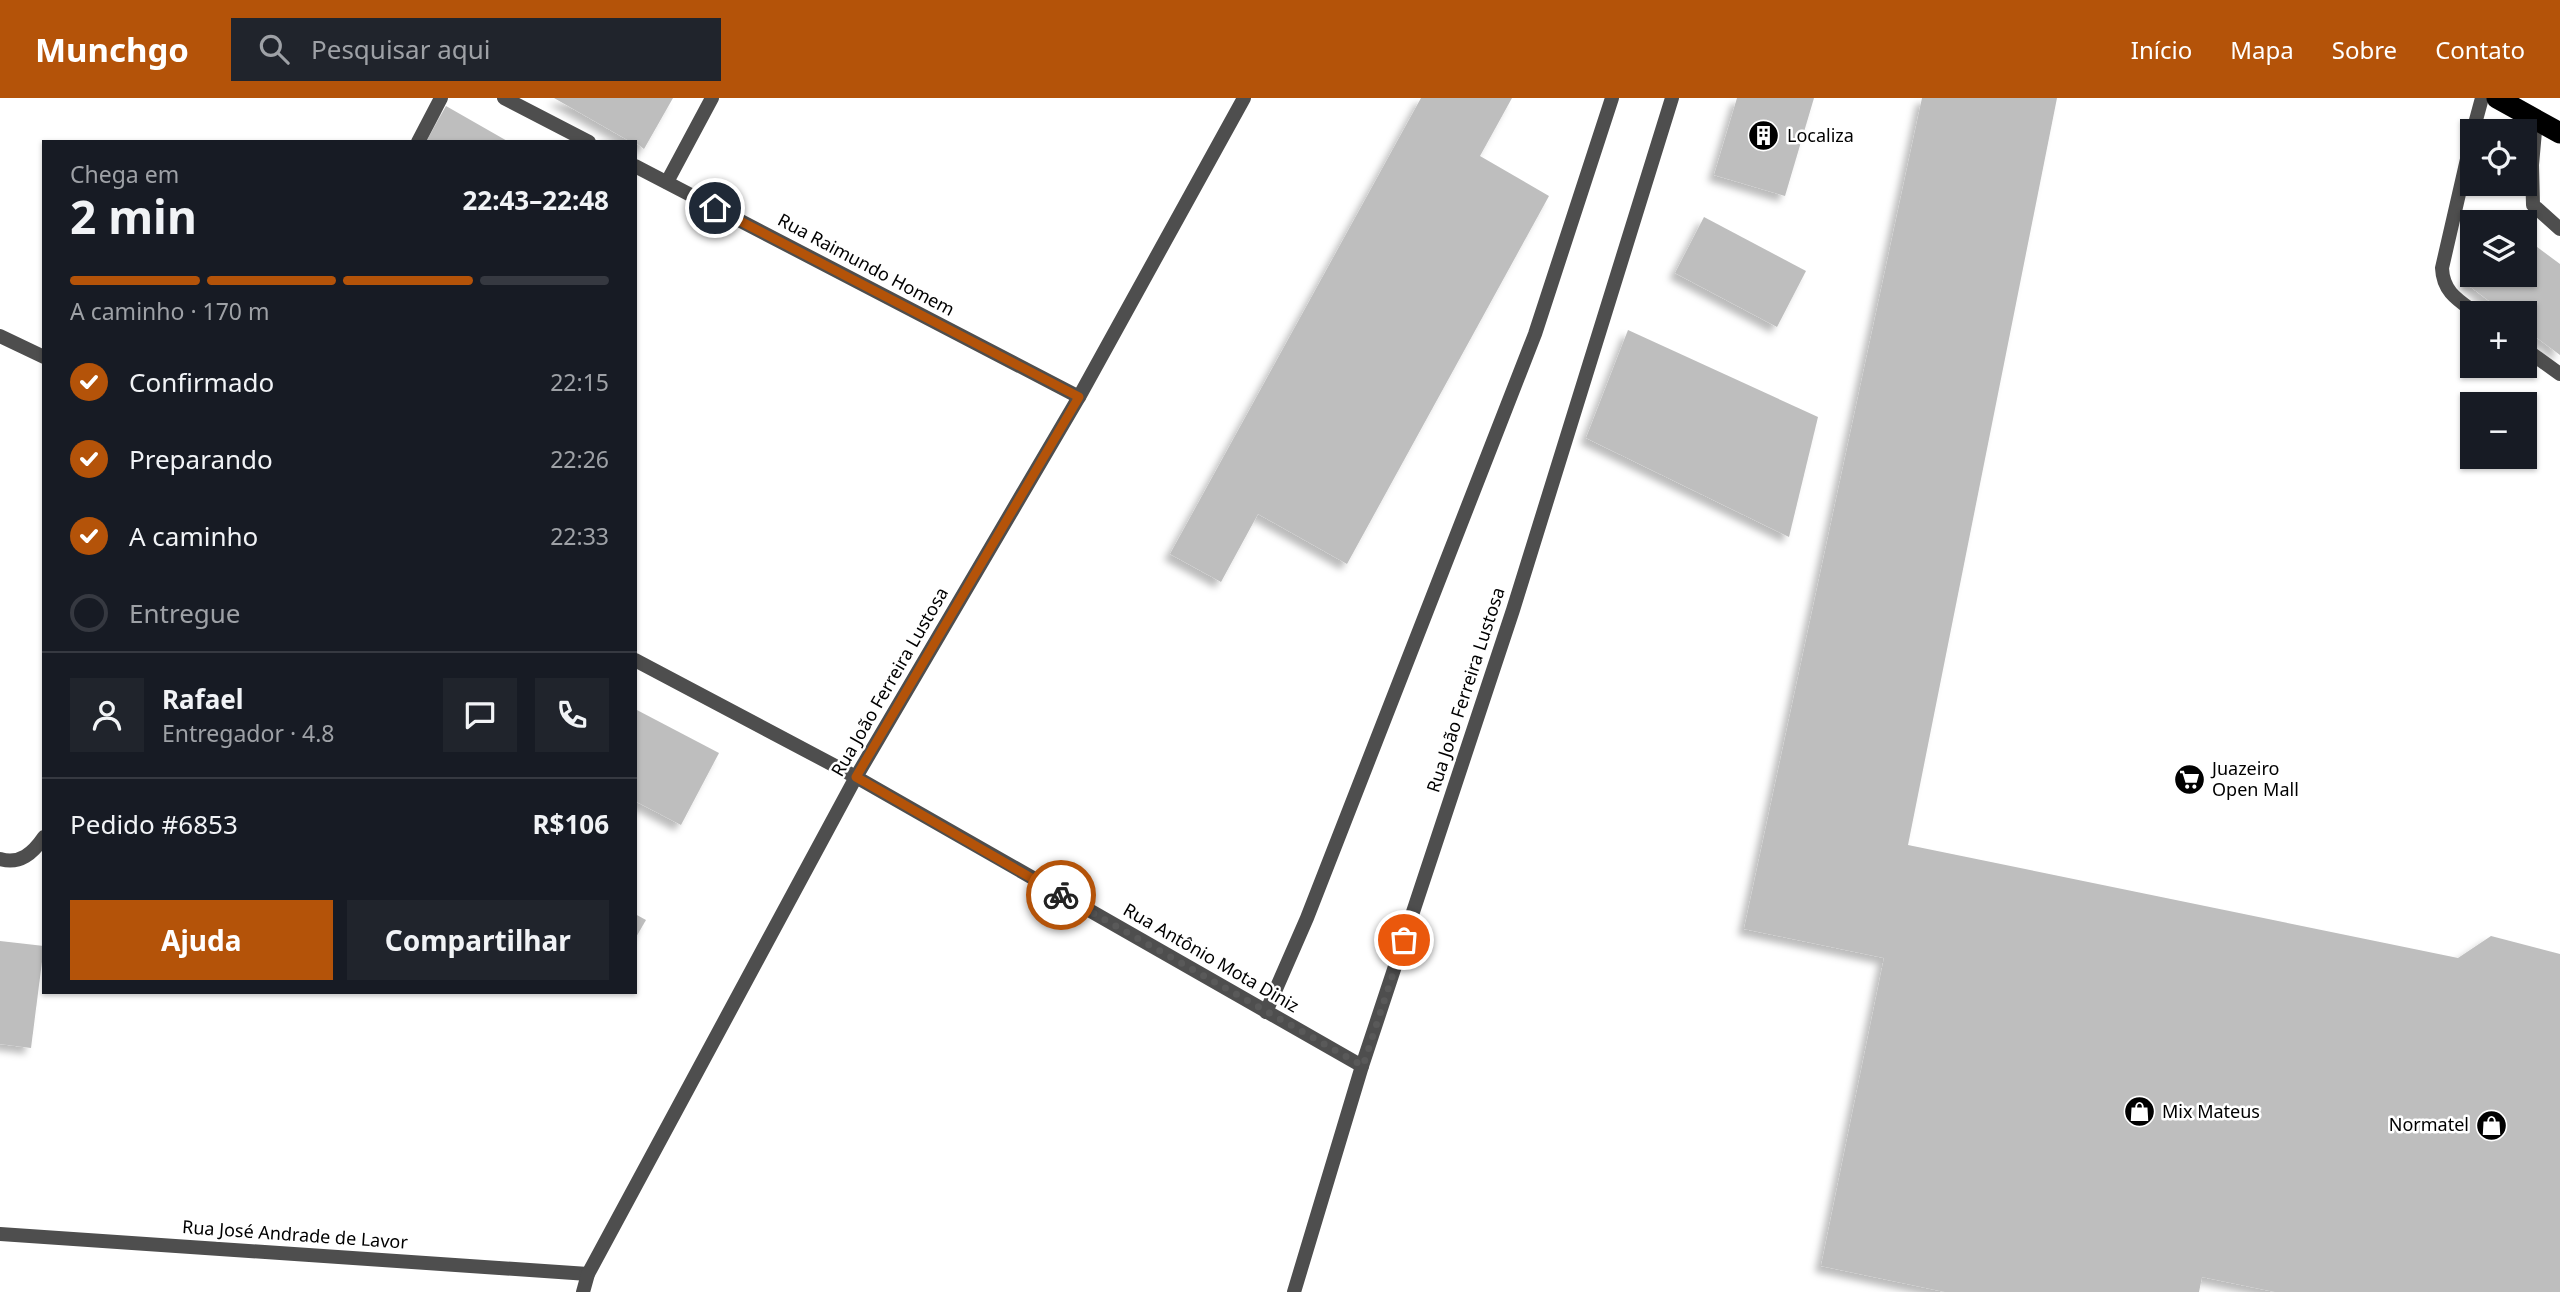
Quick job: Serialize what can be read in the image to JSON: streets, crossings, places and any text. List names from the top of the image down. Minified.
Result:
{"streets":{"street":["Rua Raimundo Homem","Rua João Ferreira Lustosa","Rua Antônio Mota Diniz","Rua José Andrade de Lavor"]},"crossings":[["Rua Raimundo Homem","Rua João Ferreira Lustosa"],["Rua João Ferreira Lustosa","Rua Antônio Mota Diniz"],["Rua João Ferreira Lustosa","Rua José Andrade de Lavor"]],"places":{"building":["Localiza"],"supermarket":["Juazeiro Open Mall"],"shop":["Mix Mateus","Normatel"]},"page":{"header":"Munchgo","search":"Pesquisar aqui","nav":["Início","Mapa","Sobre","Contato"],"map_buttons":["+","−"],"heading":["2 min","Chega em","22:43–22:48"],"panel":["Rafael","Entregador · 4.8","Pedido #6853","R$106"],"bar":"A caminho · 170 m","list":[["Confirmado","22:15"],["Preparando","22:26"],["A caminho","22:33"],"Entregue"],"buttons":["Ajuda","Compartilhar"]}}
